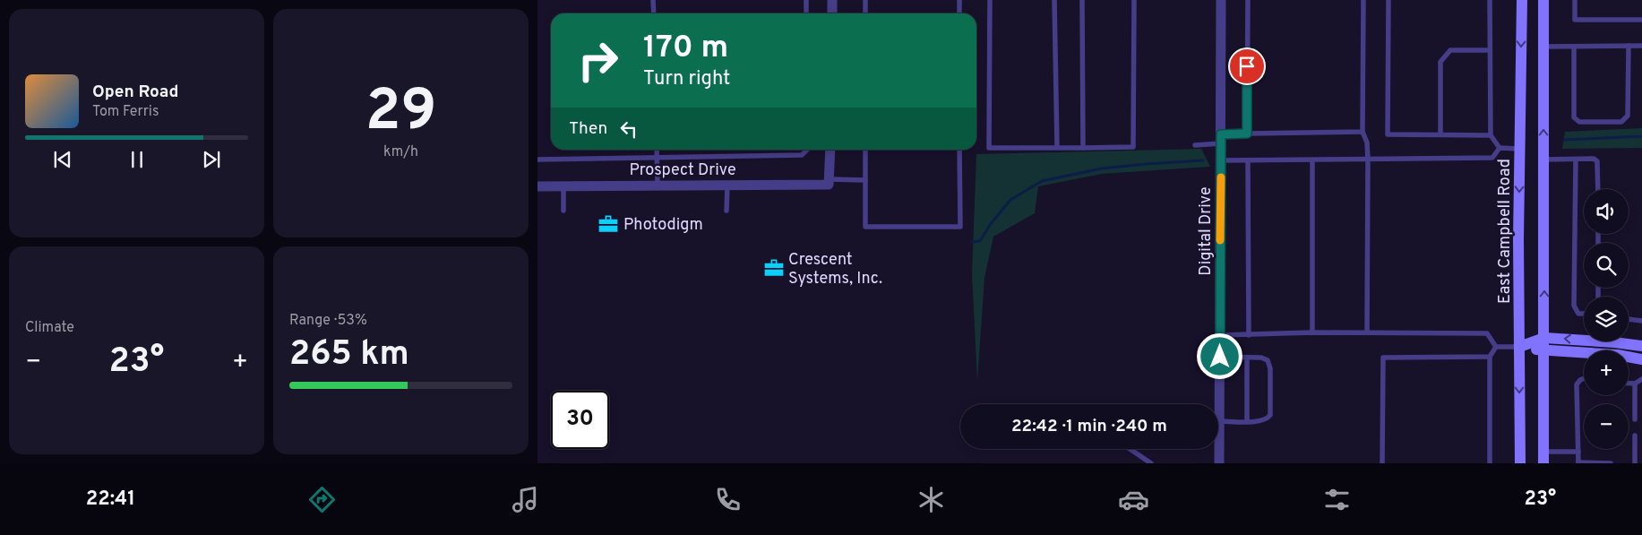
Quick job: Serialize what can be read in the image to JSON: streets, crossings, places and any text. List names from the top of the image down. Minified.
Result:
{"streets":{"main road":["East Campbell Road"],"street":["Prospect Drive","Digital Drive"]},"places":{"office":["Photodigm","Crescent Systems, Inc."]},"page":{"tile":[["29","km/h"],"Climate",["Range · 53%","265 km"]],"turn":["170 m","Turn right"],"song":["Open Road","Tom Ferris"],"then":"Then","map_buttons":["+","−"],"heat":["−","23°","+"],"limit":"30","trip":"22:42 · 1 min · 240 m","tabs":["22:41","23°"]}}
